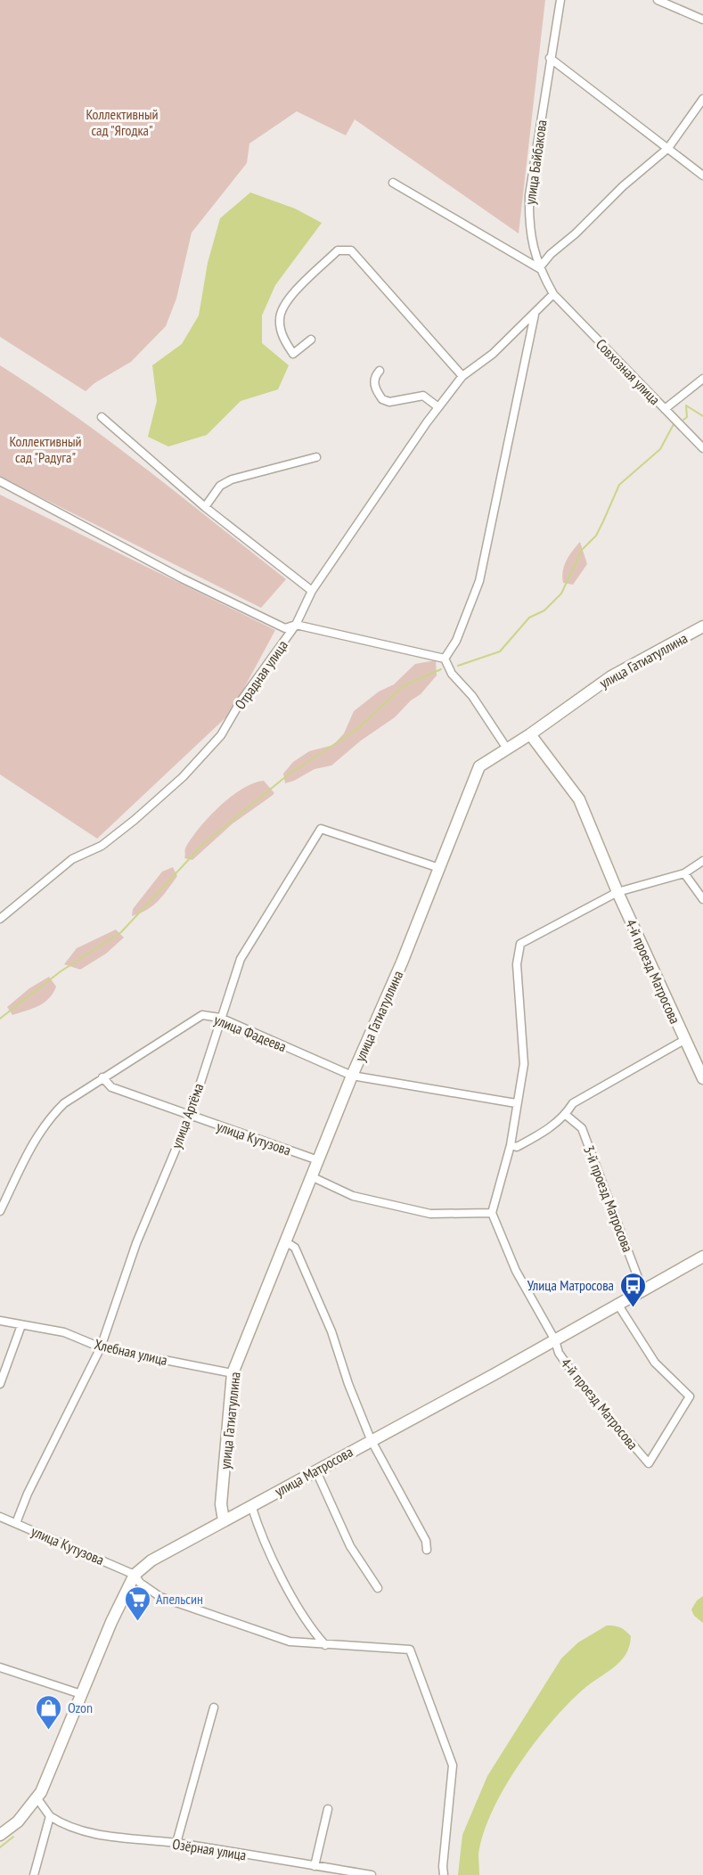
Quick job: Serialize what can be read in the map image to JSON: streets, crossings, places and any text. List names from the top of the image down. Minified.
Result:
{"streets":{"street":["улица Байбакова","Совхозная улица","улица Гатиатуллина","Отрадная улица","4-й проезд Матросова","улица Фадеева","улица Артёма","улица Кутузова","3-й проезд Матросова","Хлебная улица","улица Матросова","Озёрная улица"]},"crossings":[["улица Байбакова","Совхозная улица"],["улица Байбакова","Отрадная улица"],["Совхозная улица","Отрадная улица"],["улица Гатиатуллина","4-й проезд Матросова"],["улица Гатиатуллина","улица Фадеева"],["улица Гатиатуллина","улица Артёма"],["улица Гатиатуллина","улица Кутузова"],["улица Гатиатуллина","Хлебная улица"],["улица Гатиатуллина","улица Матросова"],["4-й проезд Матросова","улица Матросова"],["улица Фадеева","улица Артёма"],["улица Фадеева","улица Кутузова"],["улица Артёма","улица Кутузова"],["улица Артёма","Хлебная улица"],["улица Кутузова","улица Матросова"],["3-й проезд Матросова","улица Матросова"]],"parks":["Коллективный сад \"Ягодка\"","Коллективный сад \"Радуга\""],"places":{"bus stop":["Улица Матросова"],"supermarket":["Апельсин"],"shop":["Ozon"]}}
